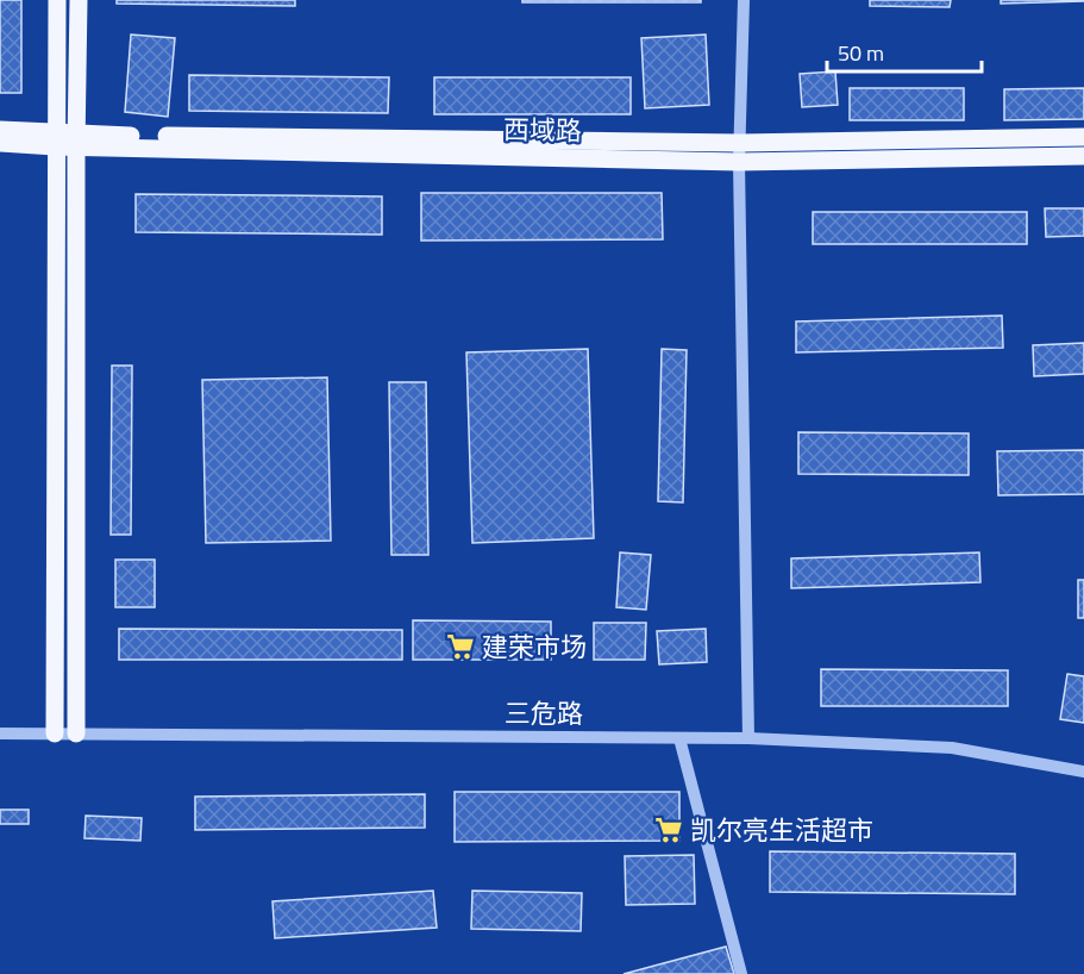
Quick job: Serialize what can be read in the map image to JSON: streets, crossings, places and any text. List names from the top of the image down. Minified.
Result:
{"streets":{"main road":["西域路"],"street":["三危路"]},"places":{"supermarket":["建荣市场","凯尔亮生活超市"]},"scale_bar":"50 m"}
